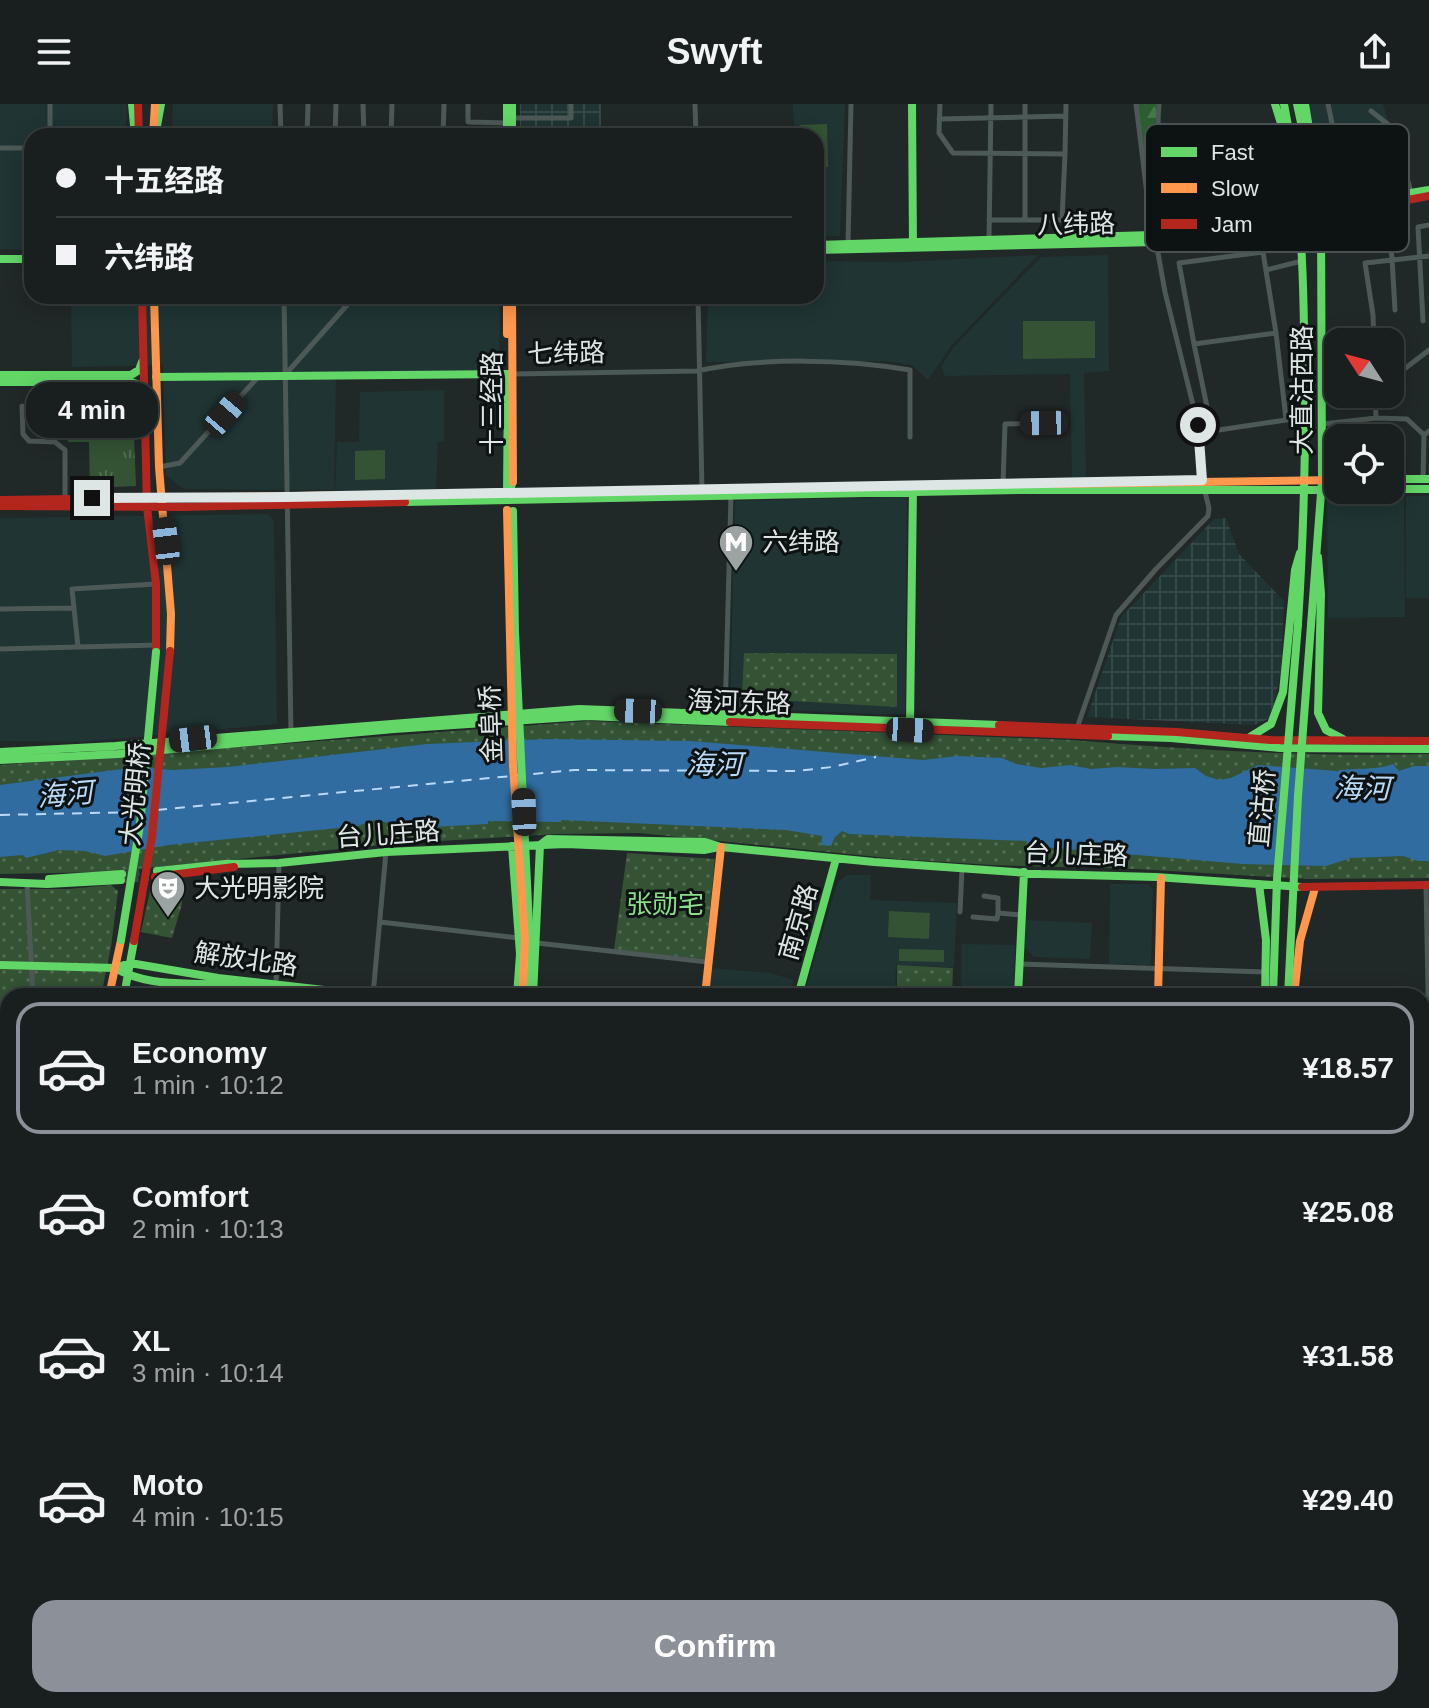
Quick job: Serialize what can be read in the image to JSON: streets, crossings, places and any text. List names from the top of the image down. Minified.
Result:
{"streets":{"main road":["八纬路","七纬路","大直沽西路","十三经路","海河东路","金阜桥","大光明桥","直沽桥","台儿庄路","南京路","解放北路"]},"crossings":[["七纬路","十三经路"],["七纬路","大光明桥"],["大直沽西路","直沽桥"],["十三经路","金阜桥"],["大光明桥","解放北路"],["台儿庄路","南京路"]],"water":["海河"],"parks":["张勋宅"],"places":{"metro station":["六纬路"],"theatre":["大光明影院"]},"legend":["Fast","Slow","Jam"],"north":"top left","page":{"header":"Swyft","banner":["十五经路","六纬路"],"bubble":"4 min","list":[{"name":"Economy","note":"1 min · 10:12","value":"¥18.57"},{"name":"Comfort","note":"2 min · 10:13","value":"¥25.08"},{"name":"XL","note":"3 min · 10:14","value":"¥31.58"},{"name":"Moto","note":"4 min · 10:15","value":"¥29.40"}],"buttons":"Confirm"}}
